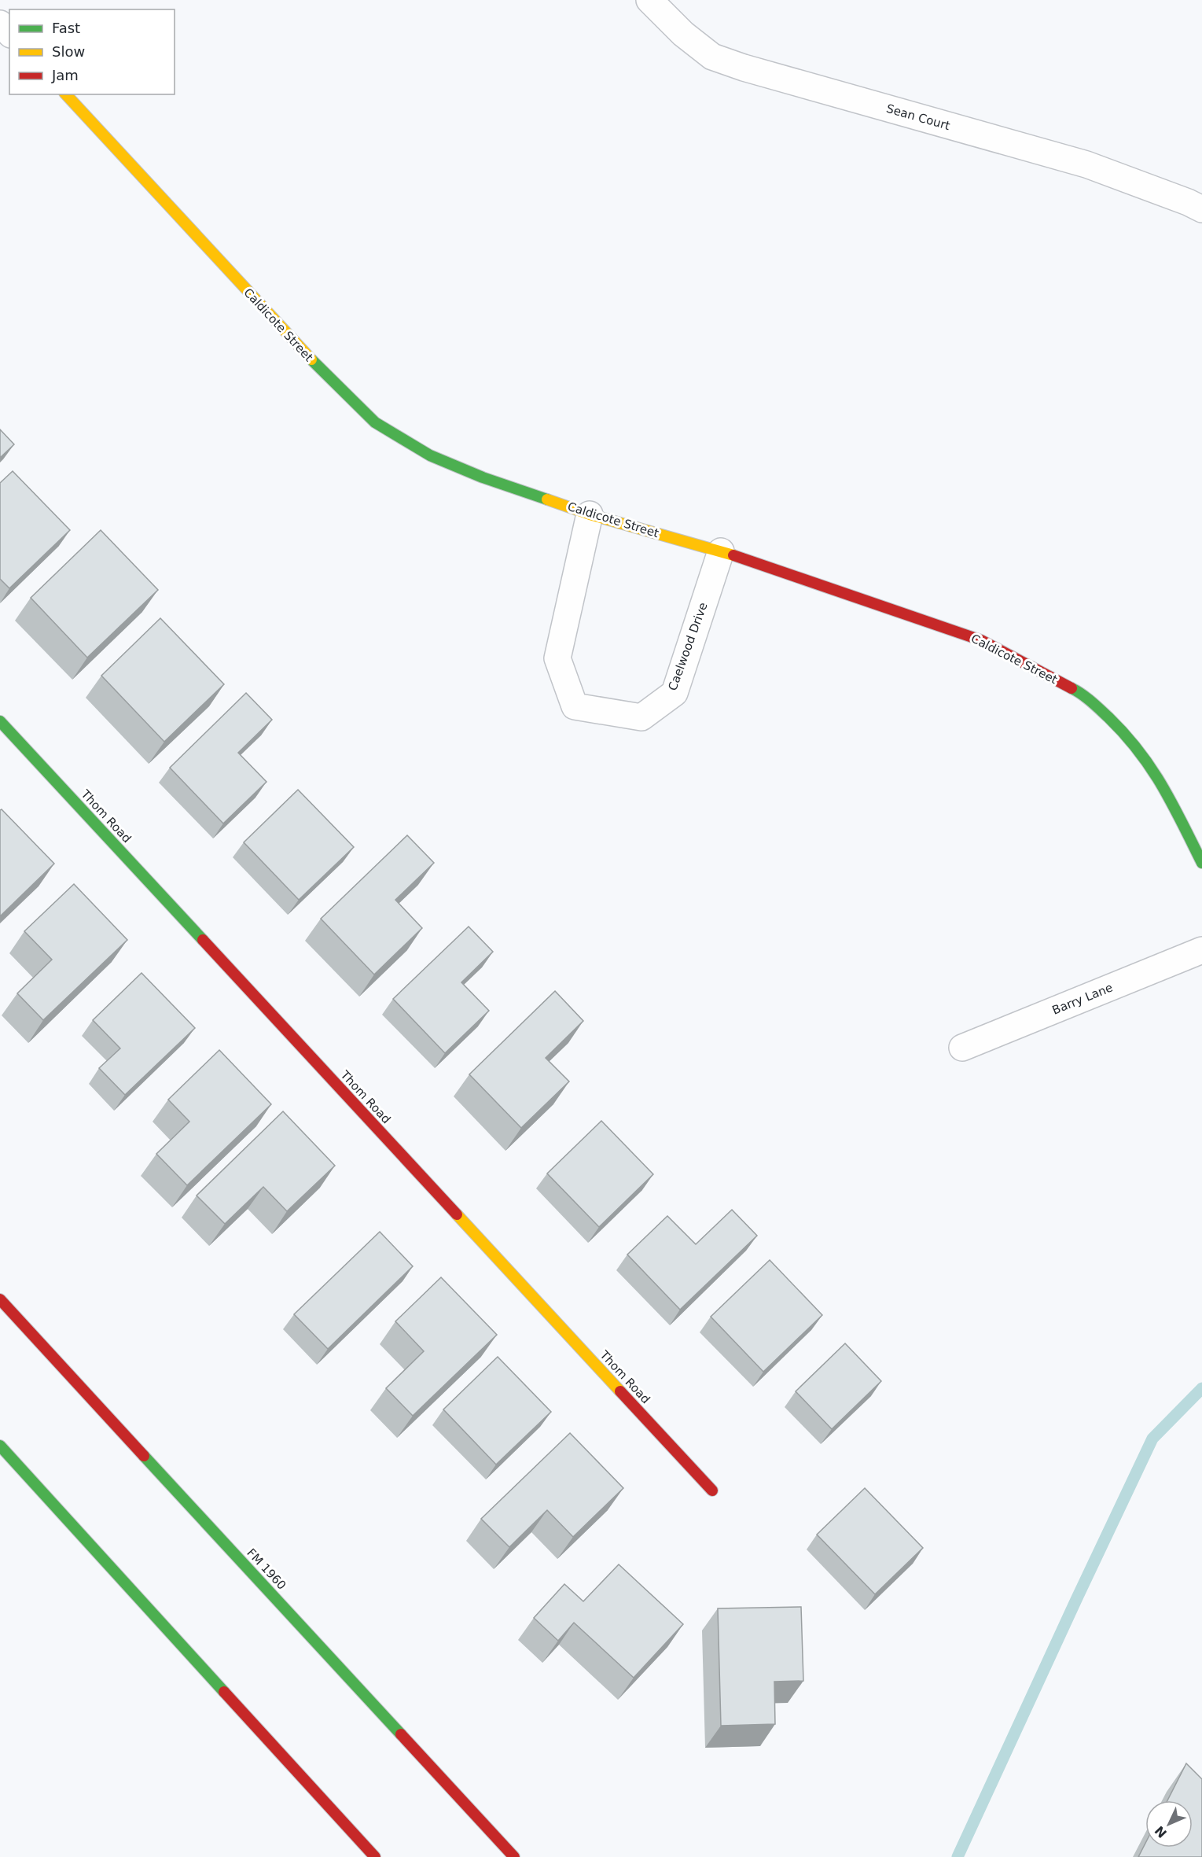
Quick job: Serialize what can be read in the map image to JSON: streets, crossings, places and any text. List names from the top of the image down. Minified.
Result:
{"streets":{"street":["Sean Court","Caldicote Street","Caelwood Drive","Thom Road","Barry Lane","FM 1960"]},"crossings":[["Caldicote Street","Caelwood Drive"]],"legend":["Fast","Slow","Jam"],"north":"bottom left"}
